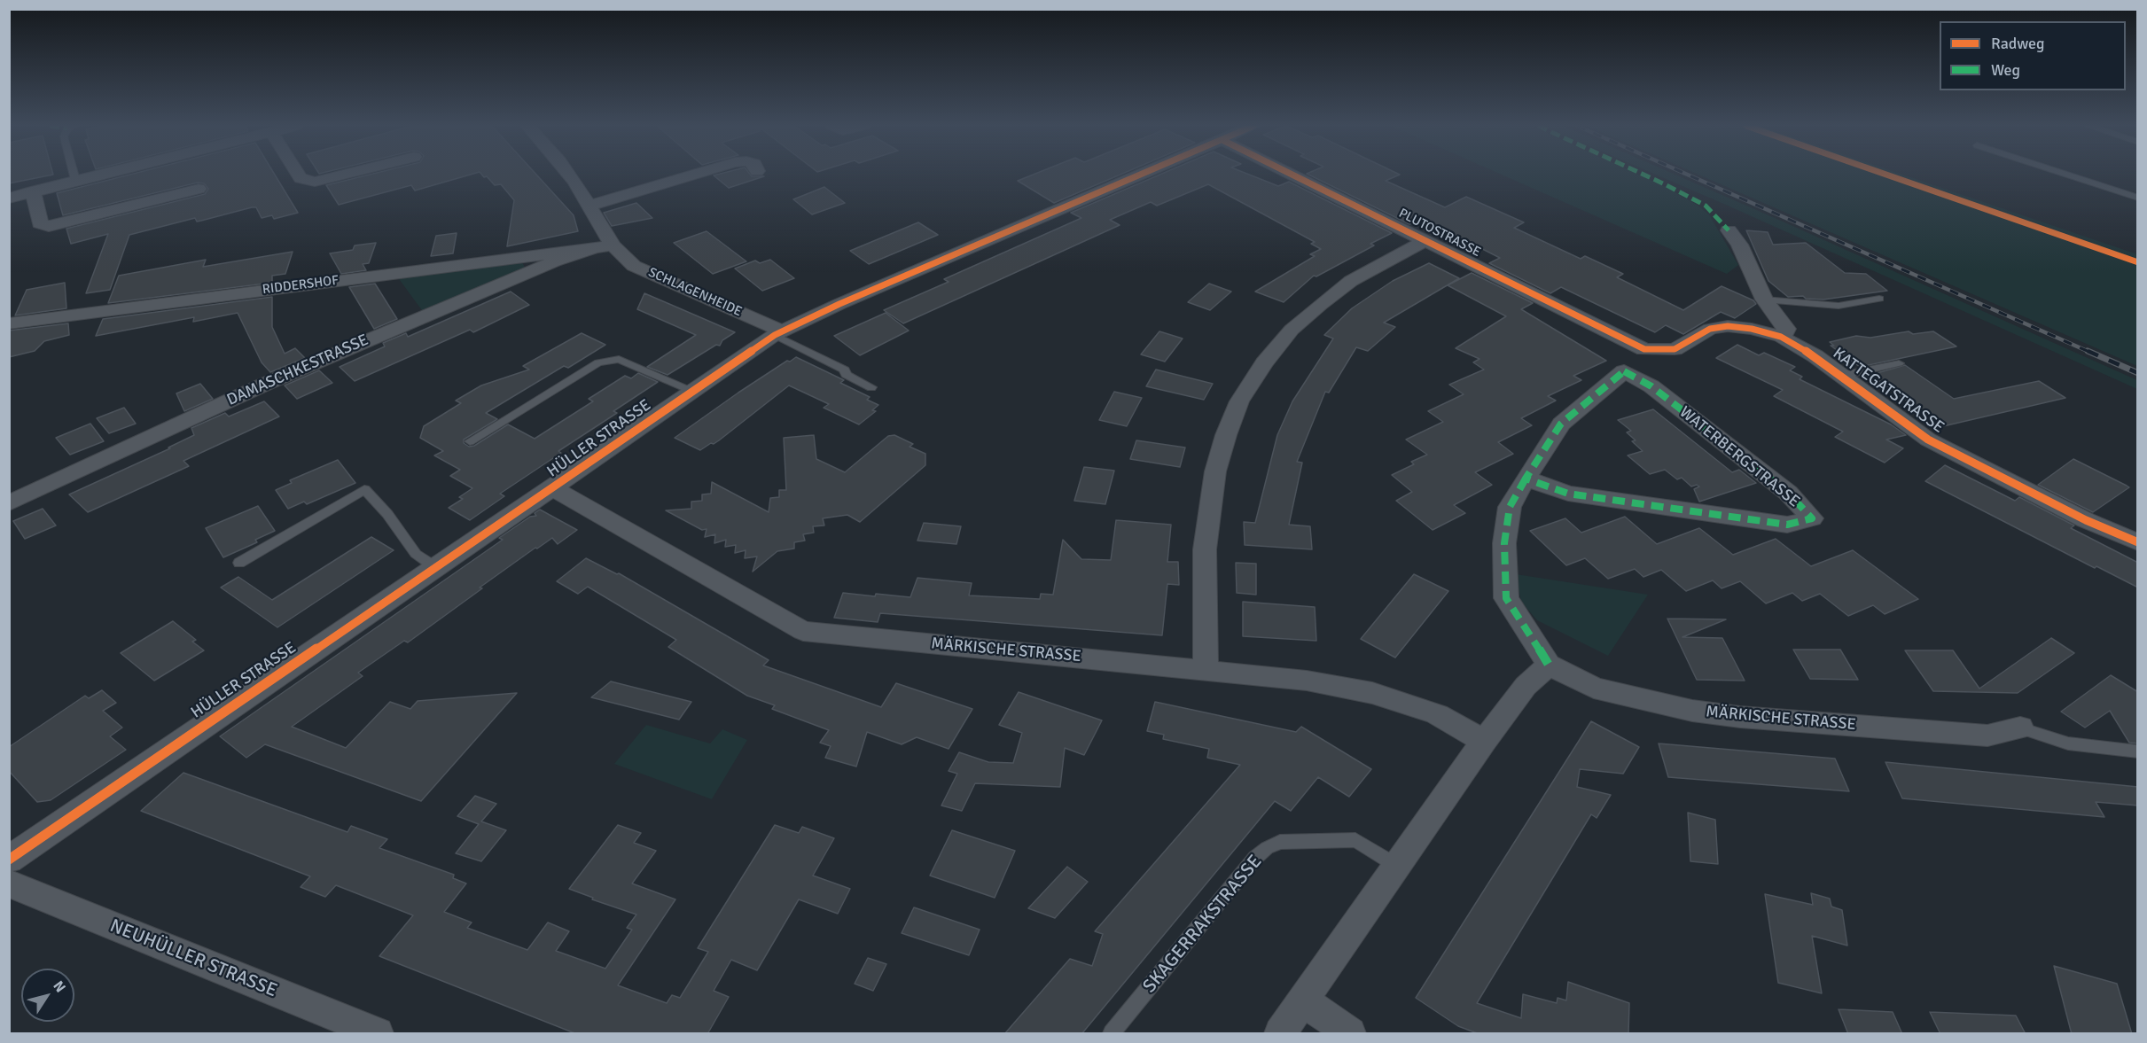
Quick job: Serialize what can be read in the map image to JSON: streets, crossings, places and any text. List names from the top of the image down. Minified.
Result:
{"streets":{"street":["PLUTOSTRASSE","RIDDERSHOF","SCHLAGENHEIDE","DAMASCHKESTRASSE","KATTEGATSTRASSE","HÜLLER STRASSE","WATERBERGSTRASSE","MÄRKISCHE STRASSE","NEUHÜLLER STRASSE"],"lane":["SKAGERRAKSTRASSE"]},"crossings":[["PLUTOSTRASSE","KATTEGATSTRASSE"],["RIDDERSHOF","DAMASCHKESTRASSE"],["SCHLAGENHEIDE","HÜLLER STRASSE"],["HÜLLER STRASSE","MÄRKISCHE STRASSE"],["WATERBERGSTRASSE","MÄRKISCHE STRASSE"]],"legend":["Radweg","Weg"],"north":"top right"}
